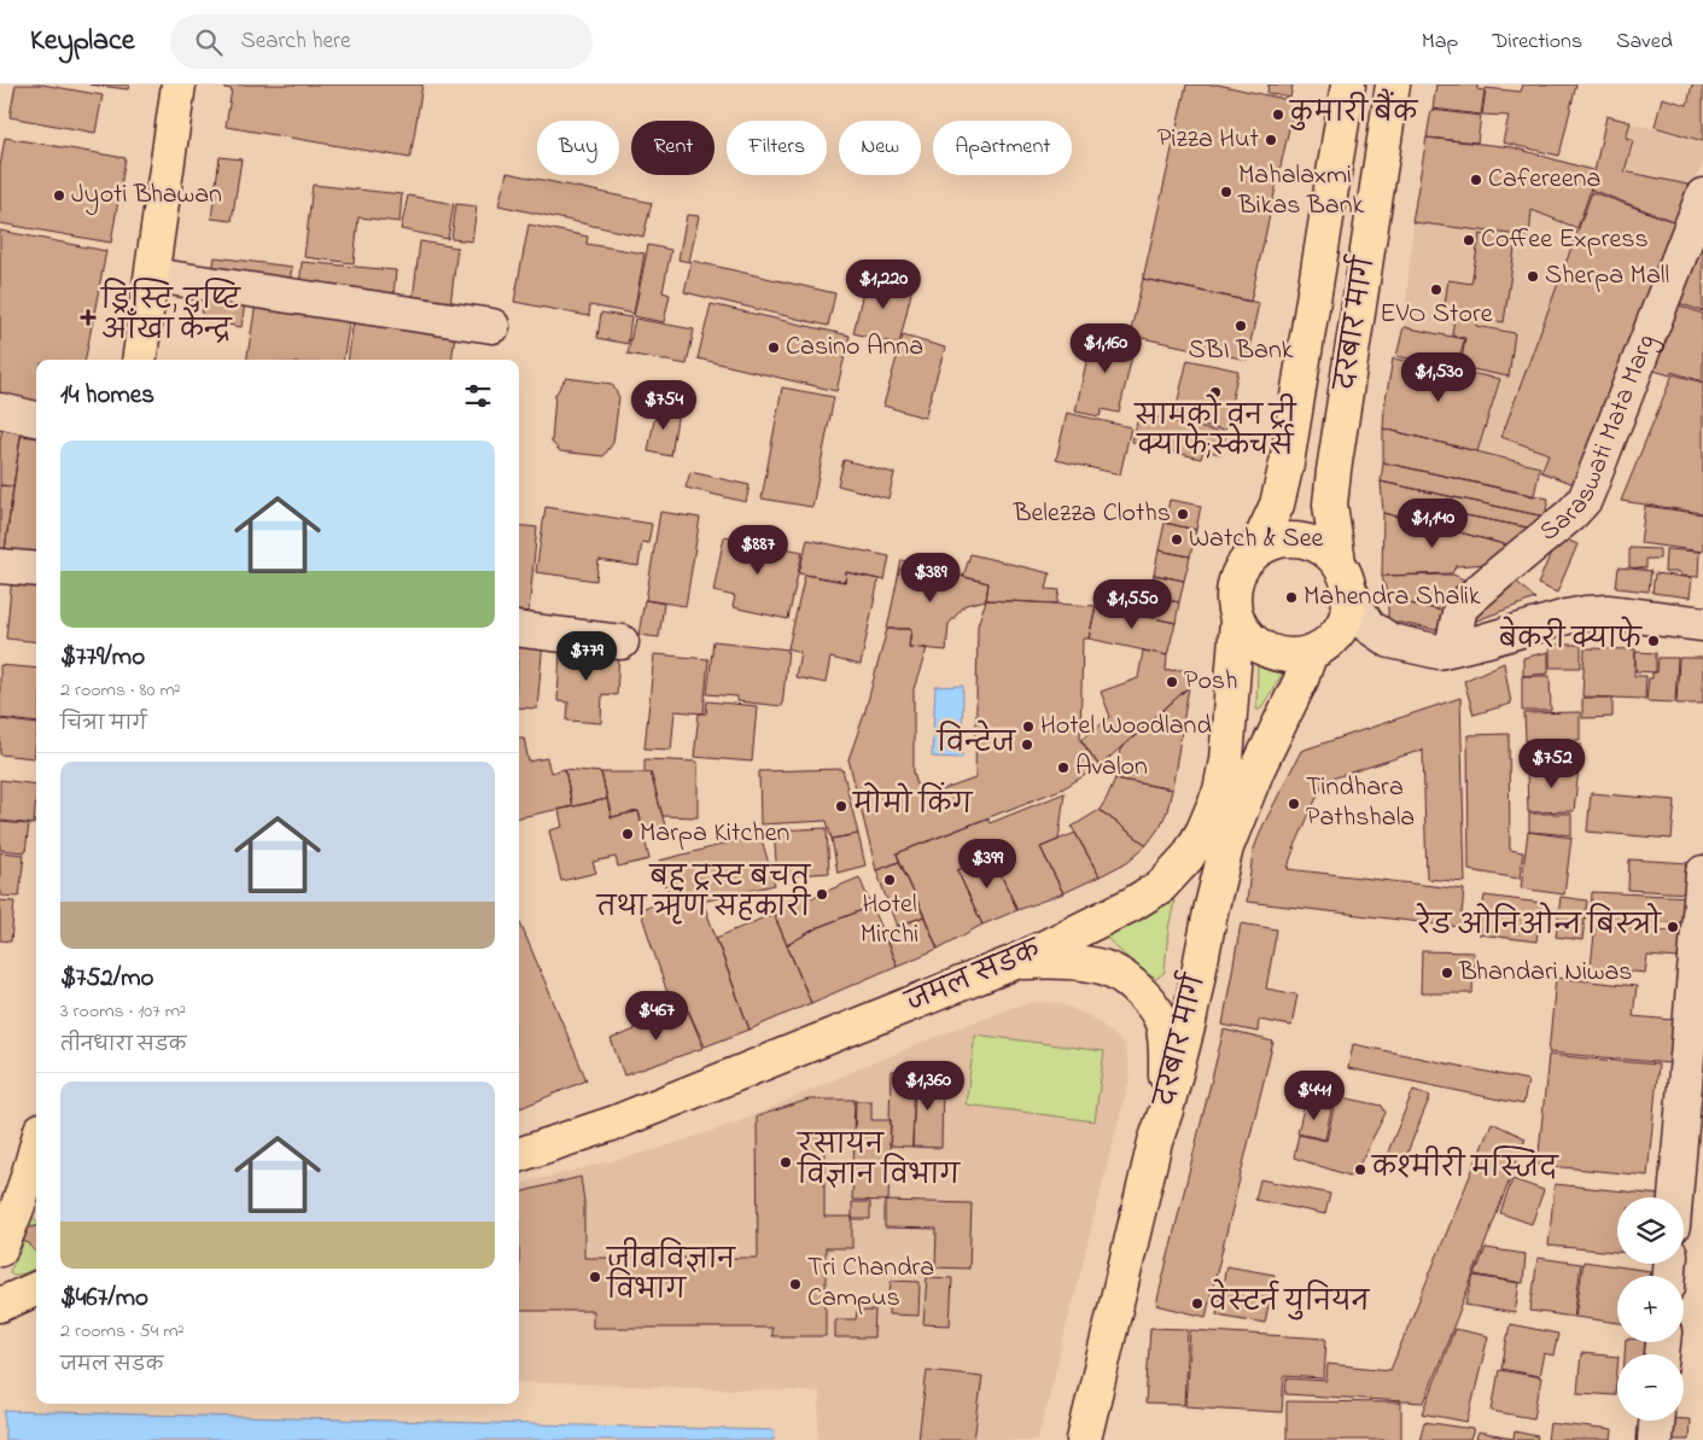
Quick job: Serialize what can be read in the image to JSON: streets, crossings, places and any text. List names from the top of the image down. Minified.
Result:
{"streets":{"main road":["दरबार मार्ग","जमल सडक"],"street":["Saraswati Mata Marg"]},"crossings":[["दरबार मार्ग","जमल सडक"]],"places":{"other":["कुमारी बैंक","Pizza Hut","Cafereena","Mahalaxmi Bikas Bank","Jyoti Bhawan","Coffee Express","Sherpa Mall","EVO Store","SBI Bank","Casino Anna","सामको वन ट्री क्याफे;स्केचर्स","Belezza Cloths","Watch & See","Mahendra Shalik","बेकरी क्याफे","Posh","Hotel Woodland","विन्टेज","Avalon","Tindhara Pathshala","मोमो किंग","Marpa Kitchen","Hotel Mirchi","बहु ट्रस्ट बचत तथा ऋण सहकारी","रेड ओनिओन्न बिस्त्रो","Bhandari Niwas","रसायन विज्ञान विभाग","कश्मीरी मस्जिद","जीवविज्ञान विभाग","Tri Chandra Campus","वेस्टर्न युनियन"],"health":["ड्रिस्टि, दृष्टि आँखा केन्द्र"]},"page":{"header":"Keyplace","search":"Search here","nav":["Map","Directions","Saved"],"chip":["Buy","Rent","Filters","New","Apartment"],"price":["$1,220","$1,160","$1,530","$754","$1,140","$887","$389","$1,550","$779","$752","$399","$467","$1,360","$441"],"heading":"14 homes","list":[{"name":"$779/mo","note":"2 rooms · 80 m² · चित्रा मार्ग"},{"name":"$752/mo","note":"3 rooms · 107 m² · तीनधारा सडक"},{"name":"$467/mo","note":"2 rooms · 54 m² · जमल सडक"}],"map_buttons":["+","−"]}}
